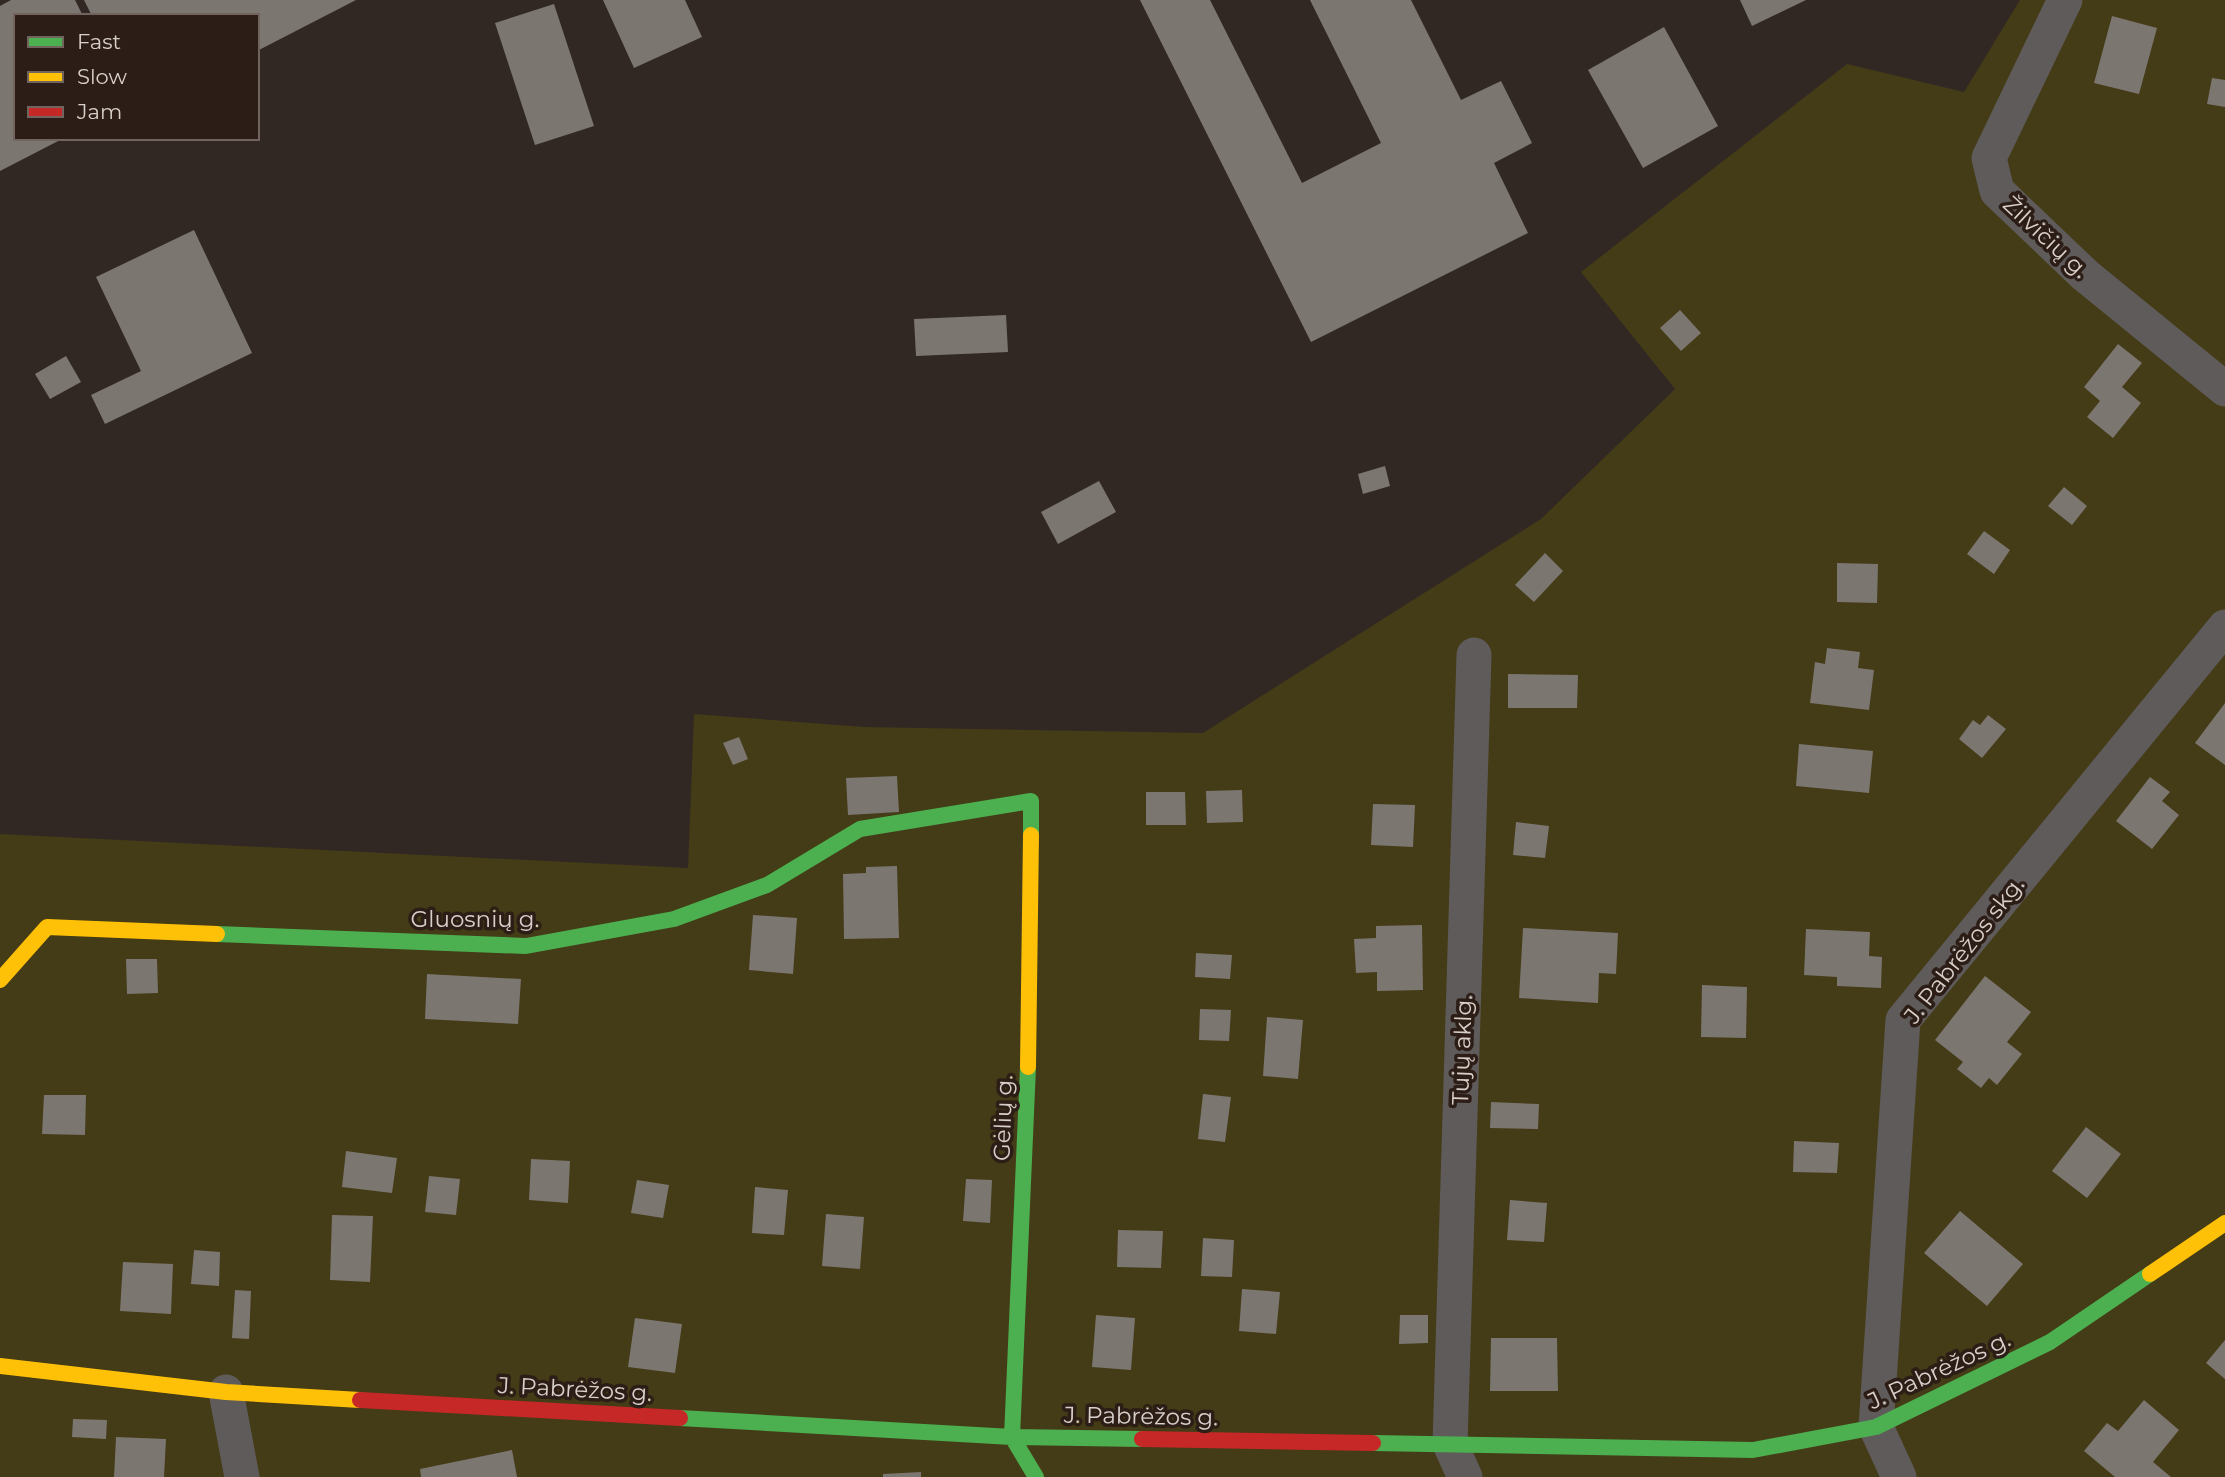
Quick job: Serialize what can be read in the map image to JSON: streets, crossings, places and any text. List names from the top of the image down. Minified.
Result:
{"streets":{"street":["Žilvičių g.","Gluosnių g.","J. Pabrėžos skg.","Tujų aklg.","Gėlių g.","J. Pabrėžos g."]},"crossings":[["Gluosnių g.","Gėlių g."],["J. Pabrėžos skg.","J. Pabrėžos g."],["Tujų aklg.","J. Pabrėžos g."],["Gėlių g.","J. Pabrėžos g."]],"legend":["Fast","Slow","Jam"]}
